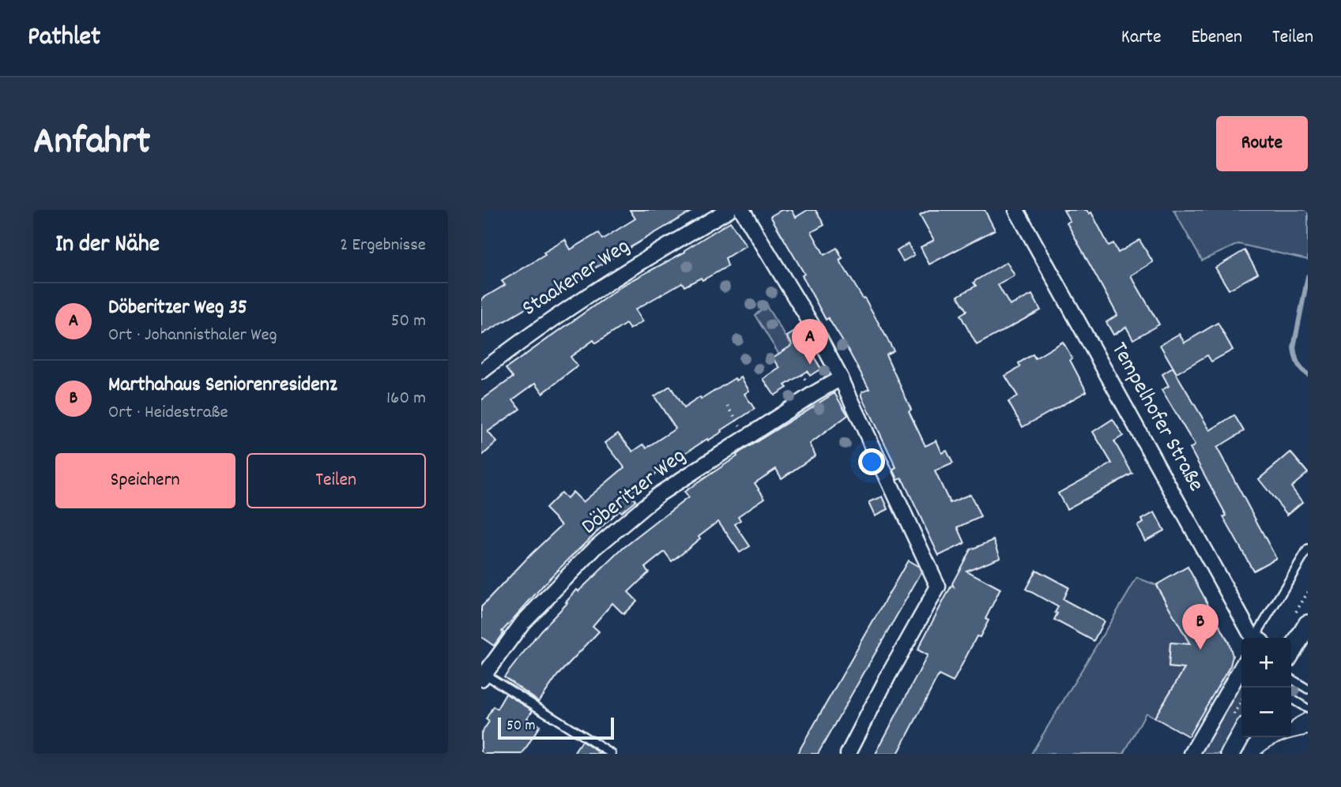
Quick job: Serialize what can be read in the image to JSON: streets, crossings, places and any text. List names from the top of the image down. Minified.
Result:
{"streets":{"street":["Staakener Weg","Tempelhofer Straße","Döberitzer Weg"]},"scale_bar":"50 m","page":{"header":"Pathlet","nav":["Karte","Ebenen","Teilen"],"title":"Anfahrt","buttons":["Route",["Speichern","Teilen"]],"heading":["In der Nähe","2 Ergebnisse"],"list":[{"mark":"A","name":"Döberitzer Weg 35","note":"Ort · Johannisthaler Weg","value":"50 m"},{"mark":"B","name":"Marthahaus Seniorenresidenz","note":"Ort · Heidestraße","value":"160 m"}],"pins":["A","B"],"map_buttons":["+","−"],"scale":"50 m"}}
